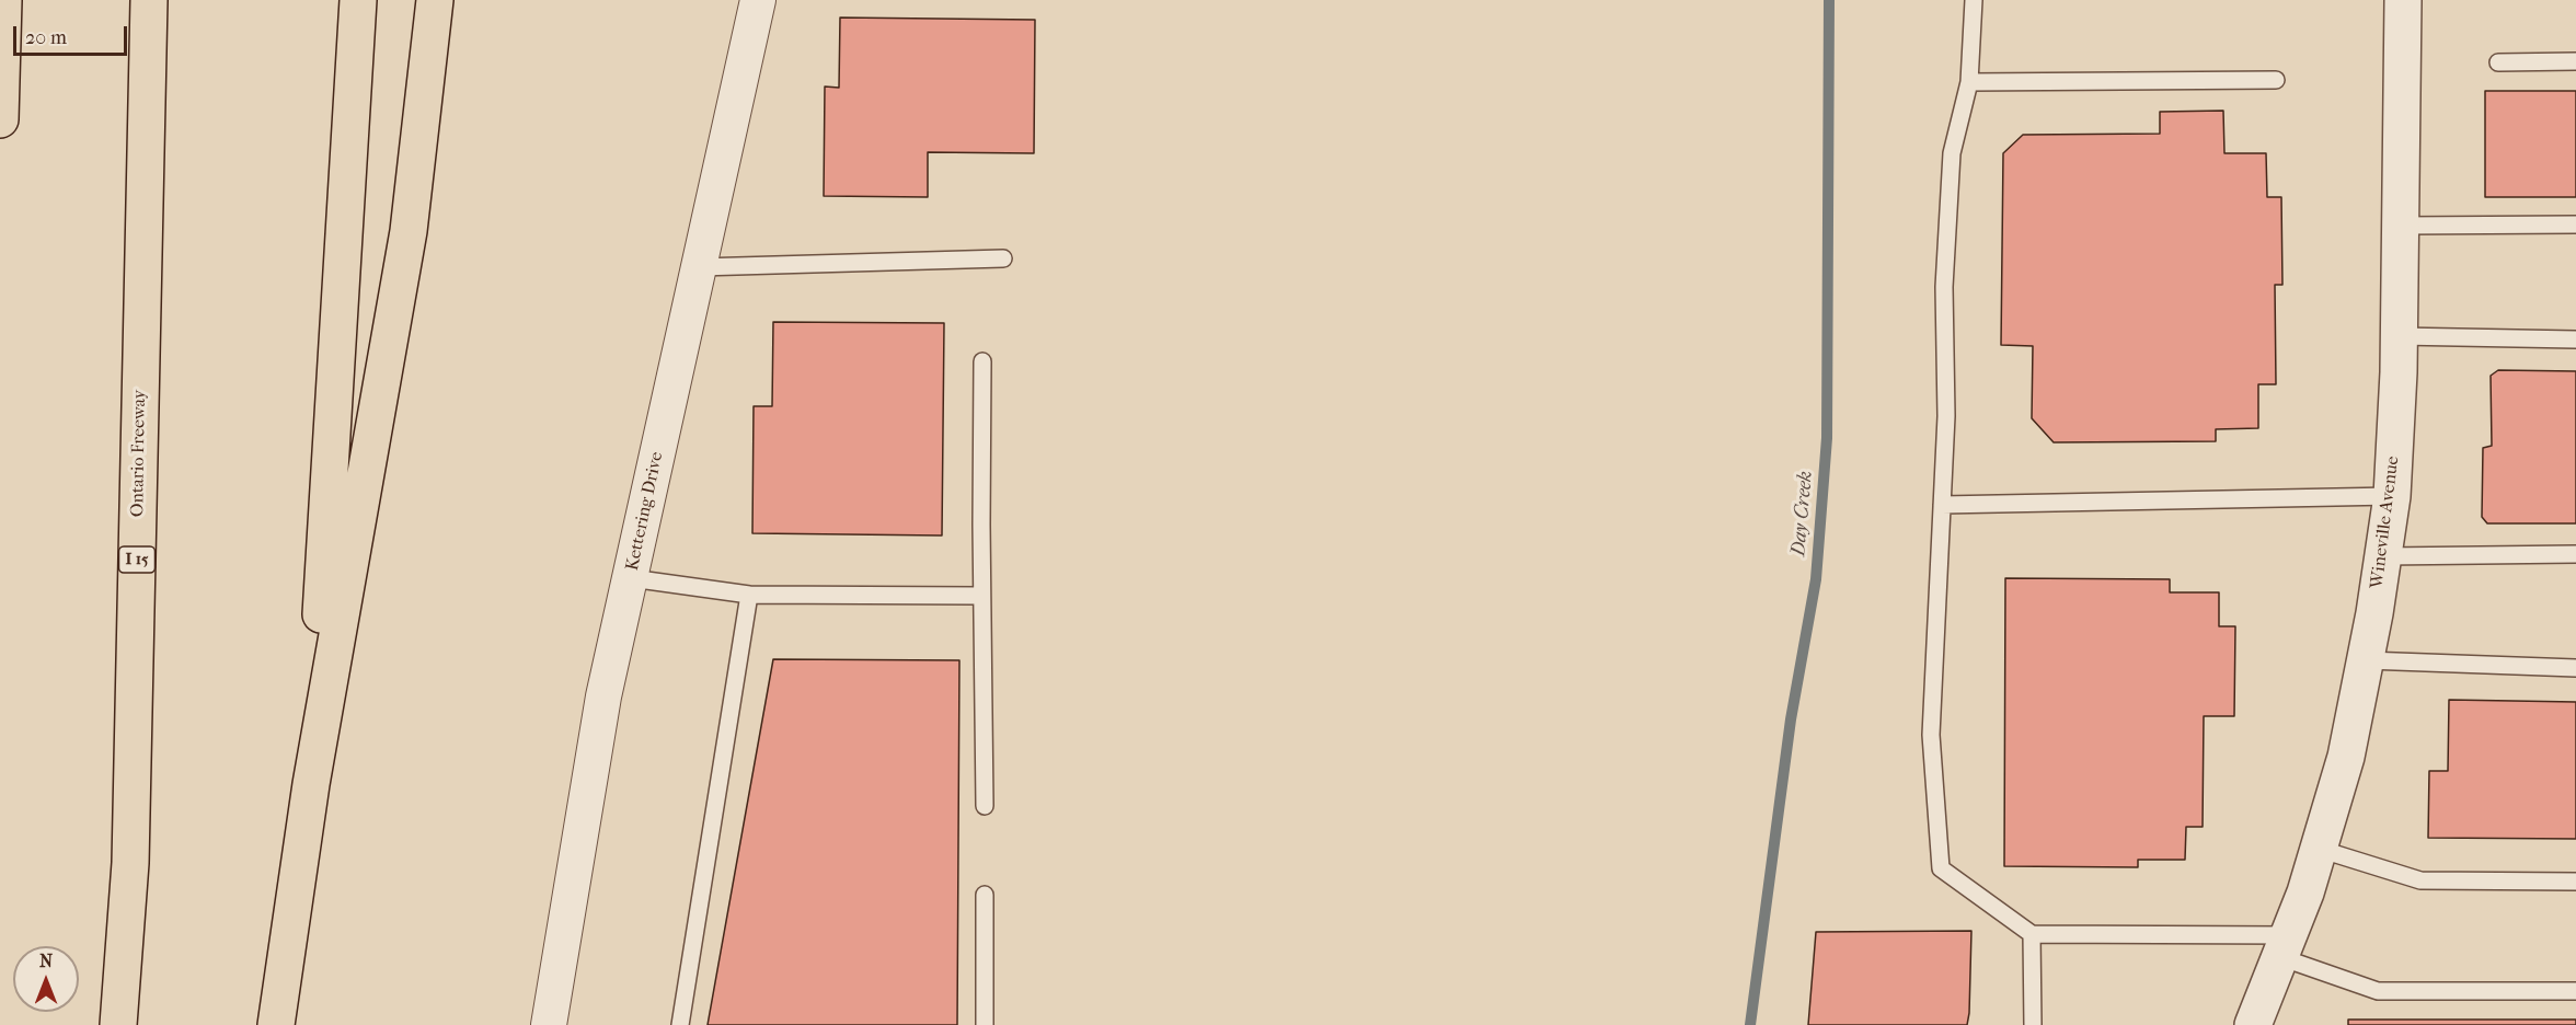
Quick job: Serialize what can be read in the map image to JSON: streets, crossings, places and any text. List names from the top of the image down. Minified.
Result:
{"streets":{"highway":["Ontario Freeway","I 15"],"street":["Kettering Drive","Wineville Avenue"]},"water":["Day Creek"],"scale_bar":"20 m","north":"top"}
